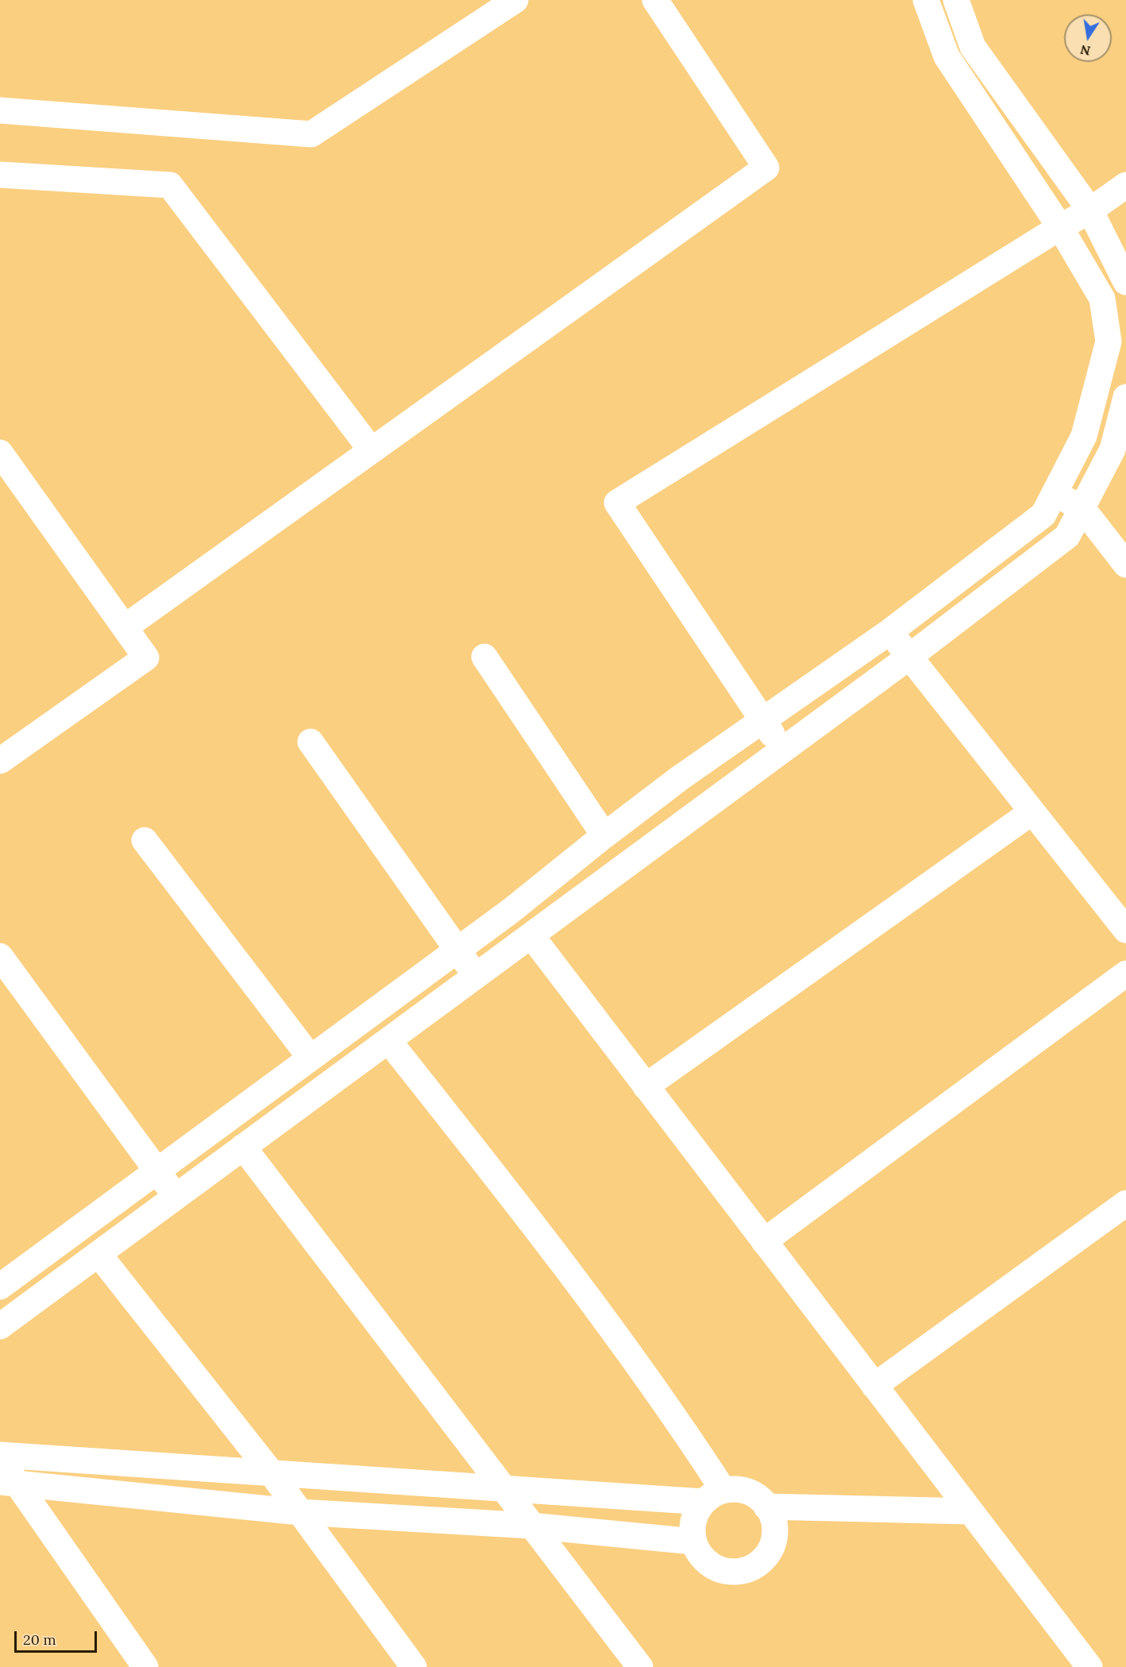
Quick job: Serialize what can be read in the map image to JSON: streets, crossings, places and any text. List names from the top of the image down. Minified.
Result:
{"scale_bar":"20 m","north":"bottom"}
